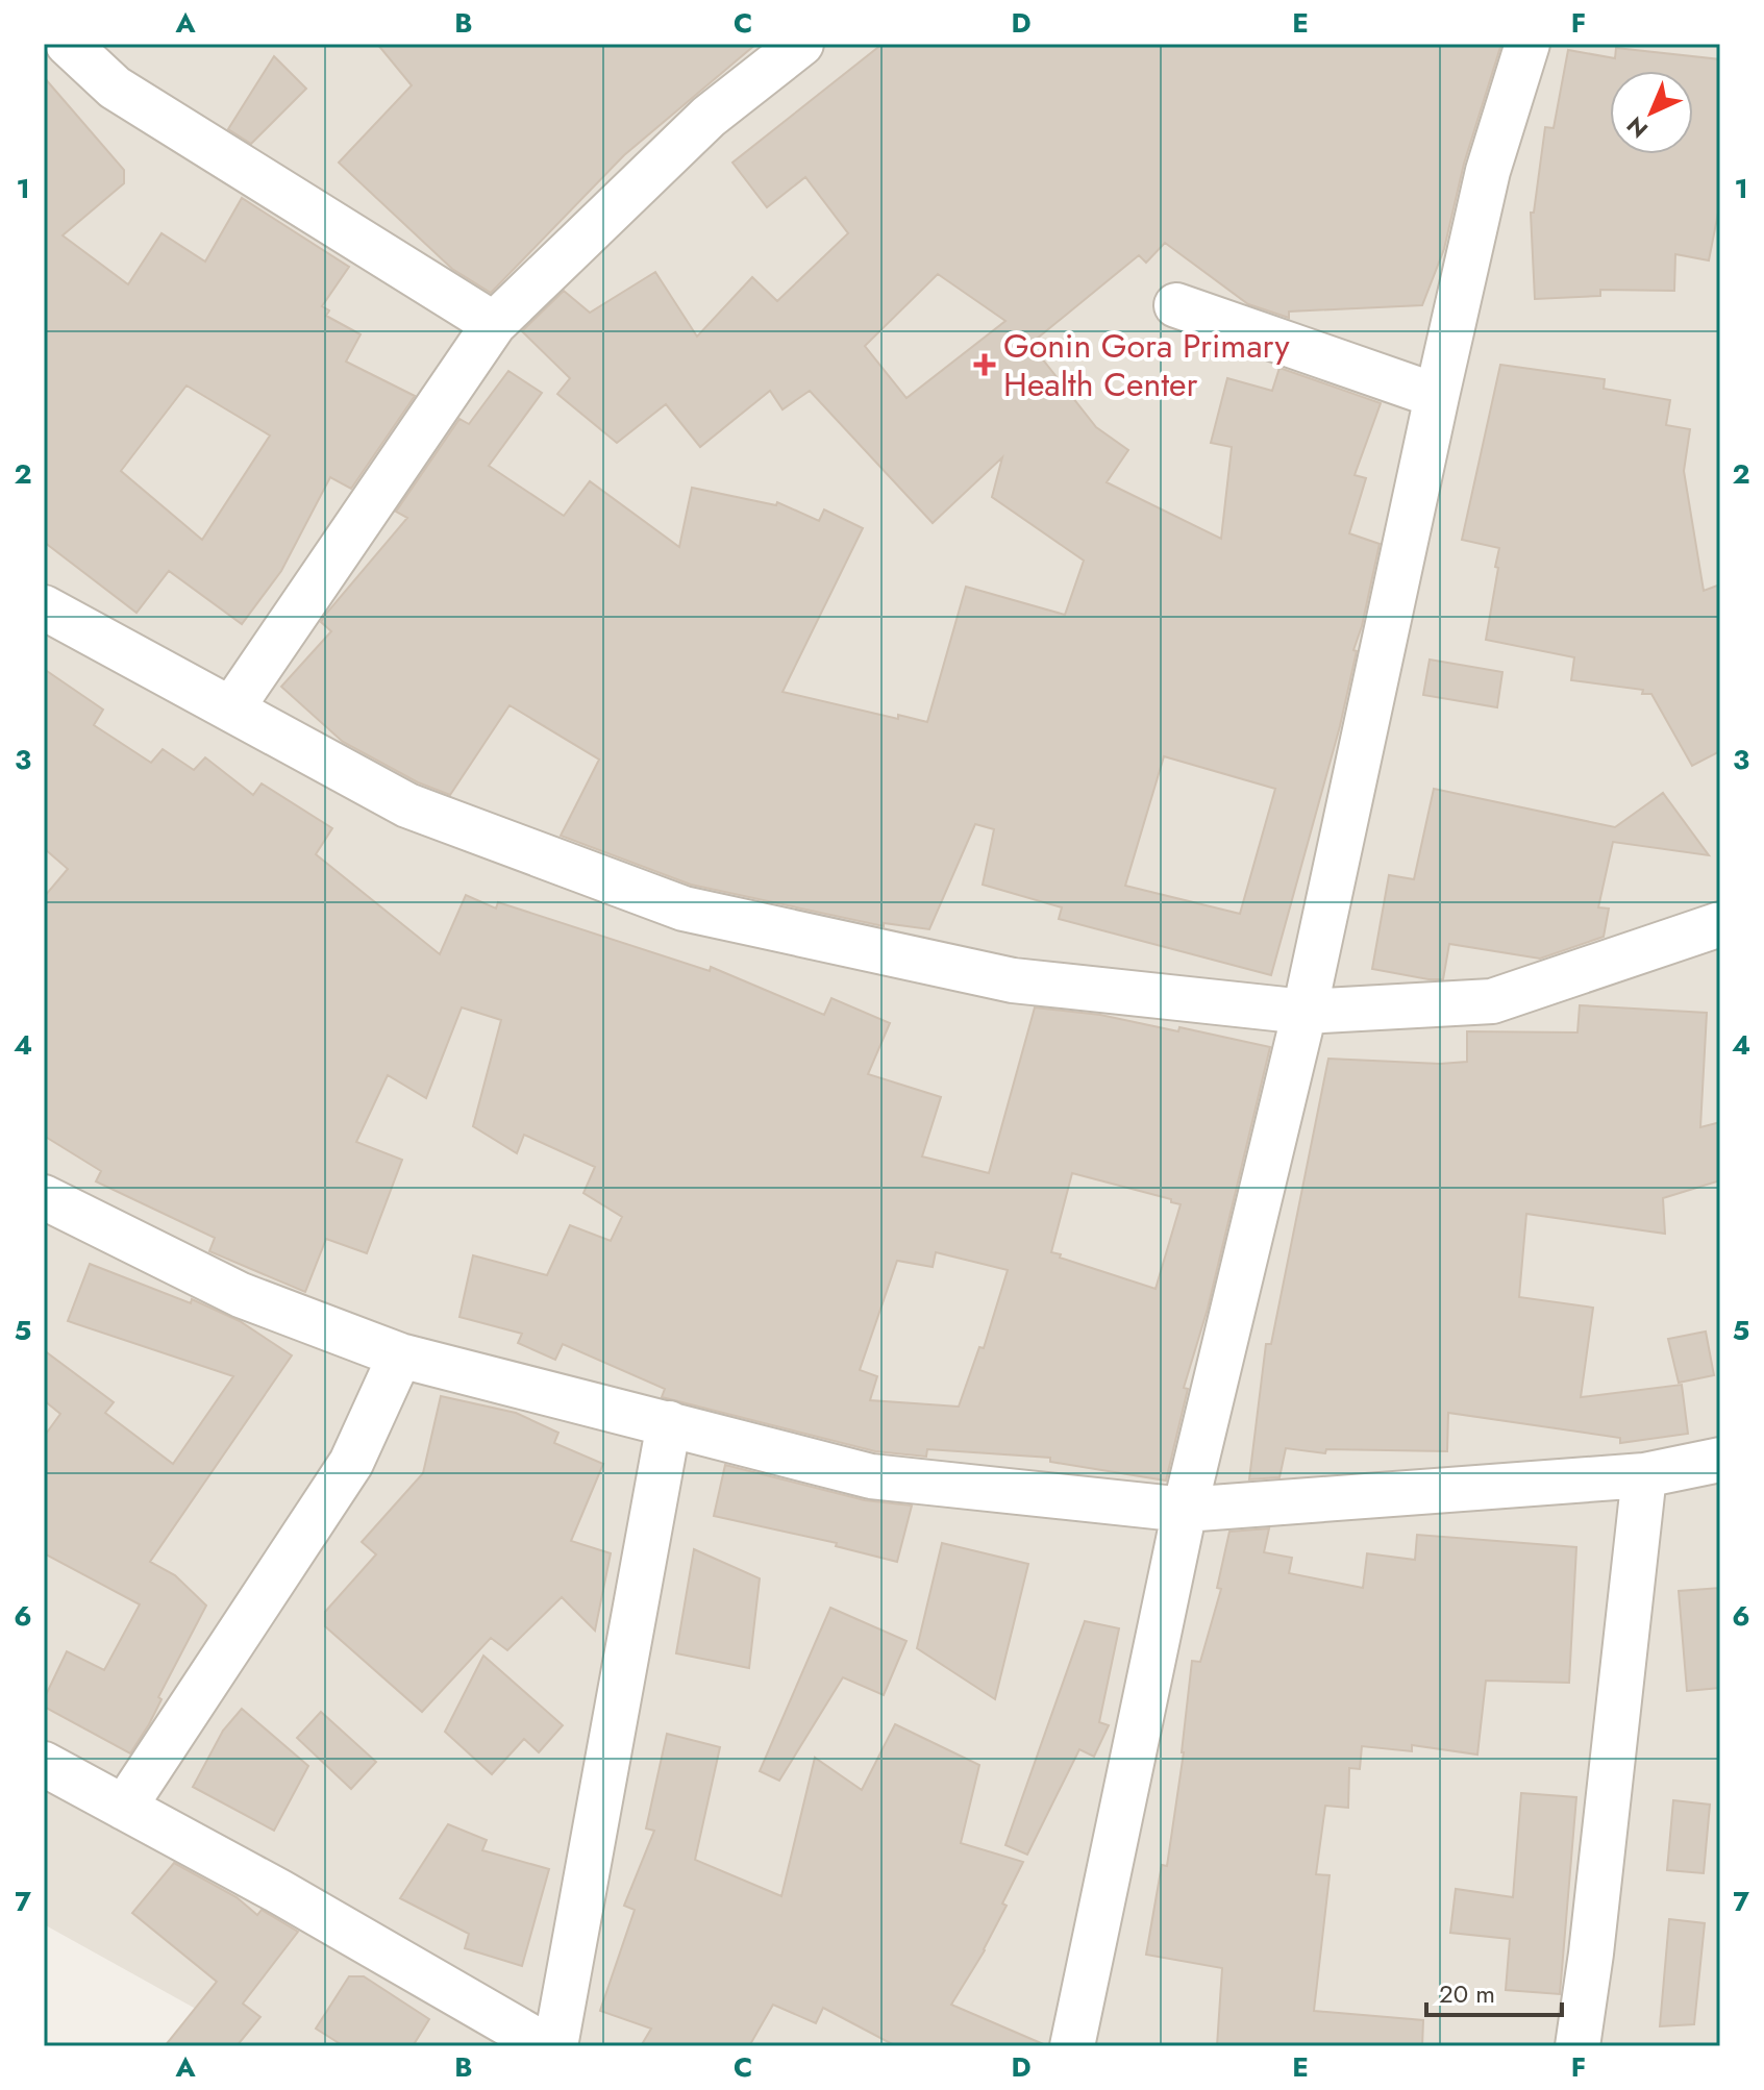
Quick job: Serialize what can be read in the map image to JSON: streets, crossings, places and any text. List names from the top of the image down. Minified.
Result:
{"places":{"health":["Gonin Gora Primary Health Center"]},"scale_bar":"20 m","north":"bottom left","grid":{"columns":["A","B","C","D","E","F"],"rows":["1","2","3","4","5","6","7"]}}
